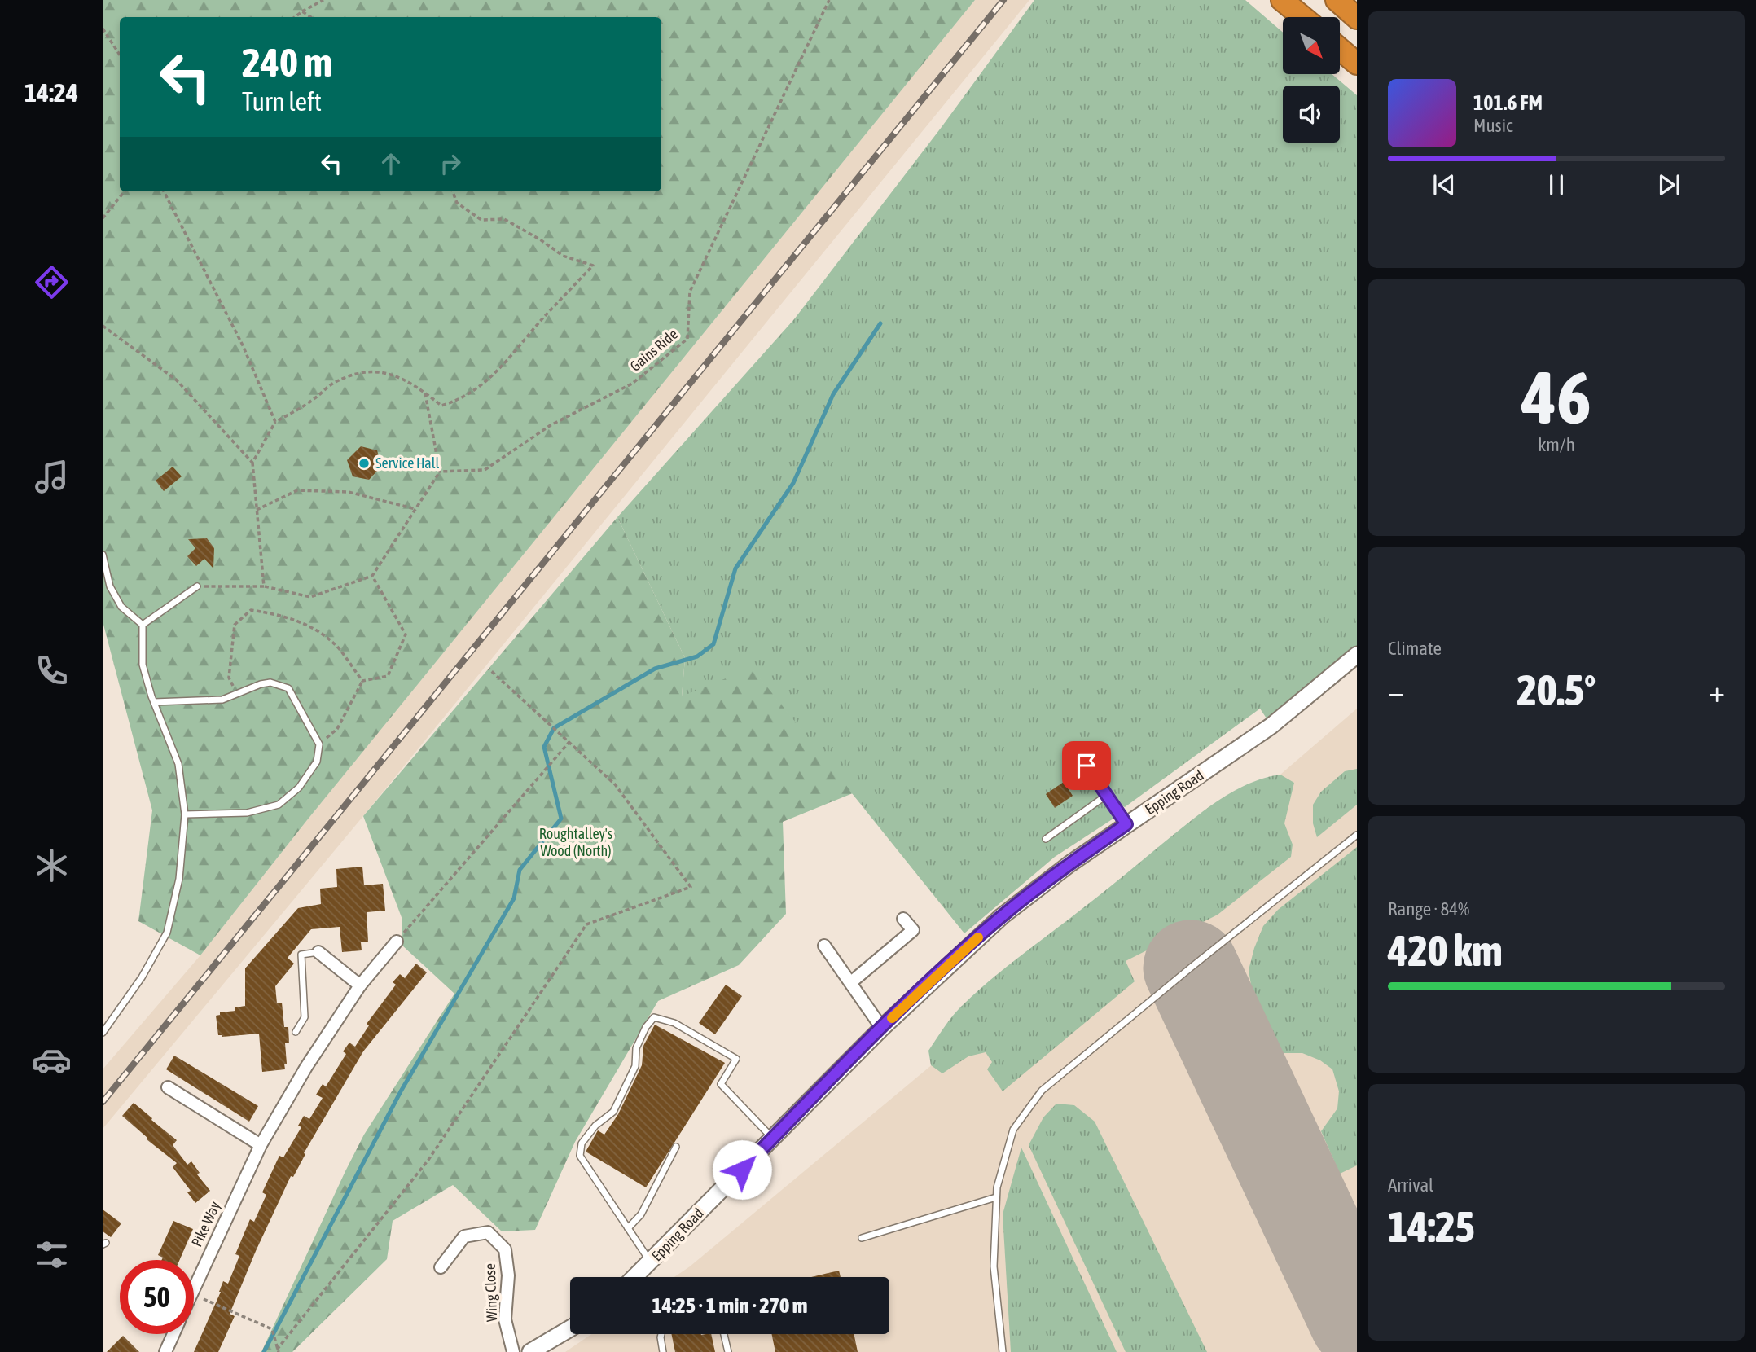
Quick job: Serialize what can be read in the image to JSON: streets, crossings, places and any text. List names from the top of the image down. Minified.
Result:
{"streets":{"main road":["Epping Road"],"street":["Pike Way","Wing Close"],"path":["Gains Ride"]},"parks":["Roughtalley's Wood (North)"],"places":["Service Hall"],"north":"bottom right","page":{"tabs":"14:24","turn":["240 m","Turn left"],"song":["101.6 FM","Music"],"tile":[["46","km/h"],"Climate",["Range · 84%","420 km"],["Arrival","14:25"]],"heat":["−","20.5°","+"],"limit":"50","trip":"14:25 · 1 min · 270 m"}}
